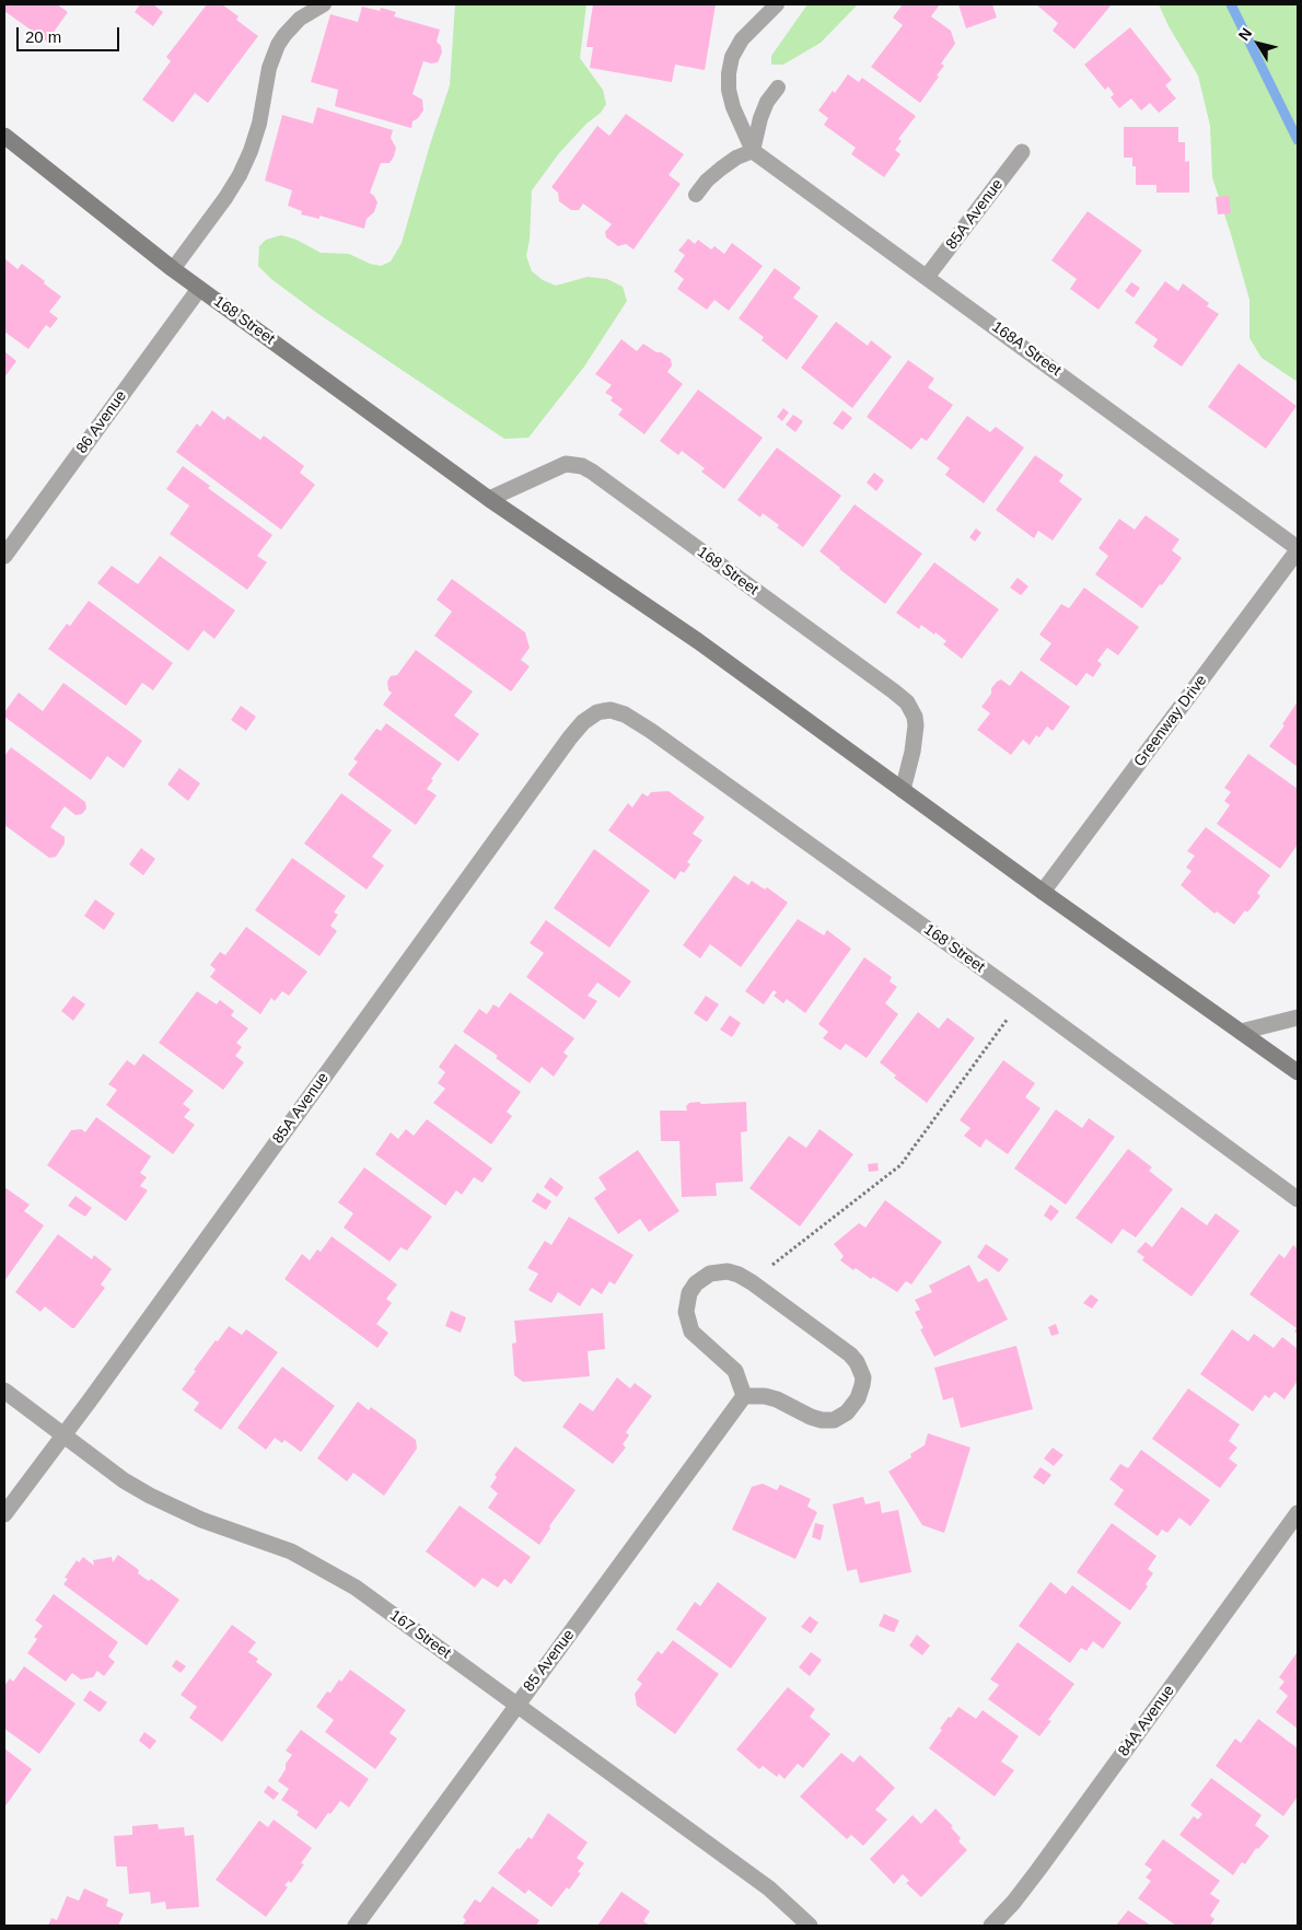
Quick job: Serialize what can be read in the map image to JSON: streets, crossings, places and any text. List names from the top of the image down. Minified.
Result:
{"streets":{"main road":["168 Street"],"street":["85A Avenue","168A Street","86 Avenue","Greenway Drive","167 Street","85 Avenue","84A Avenue"]},"crossings":[["85A Avenue","168 Street"],["85A Avenue","168A Street"],["85A Avenue","167 Street"],["168 Street","86 Avenue"],["168 Street","Greenway Drive"],["168A Street","Greenway Drive"],["167 Street","85 Avenue"]],"scale_bar":"20 m","north":"top left"}
